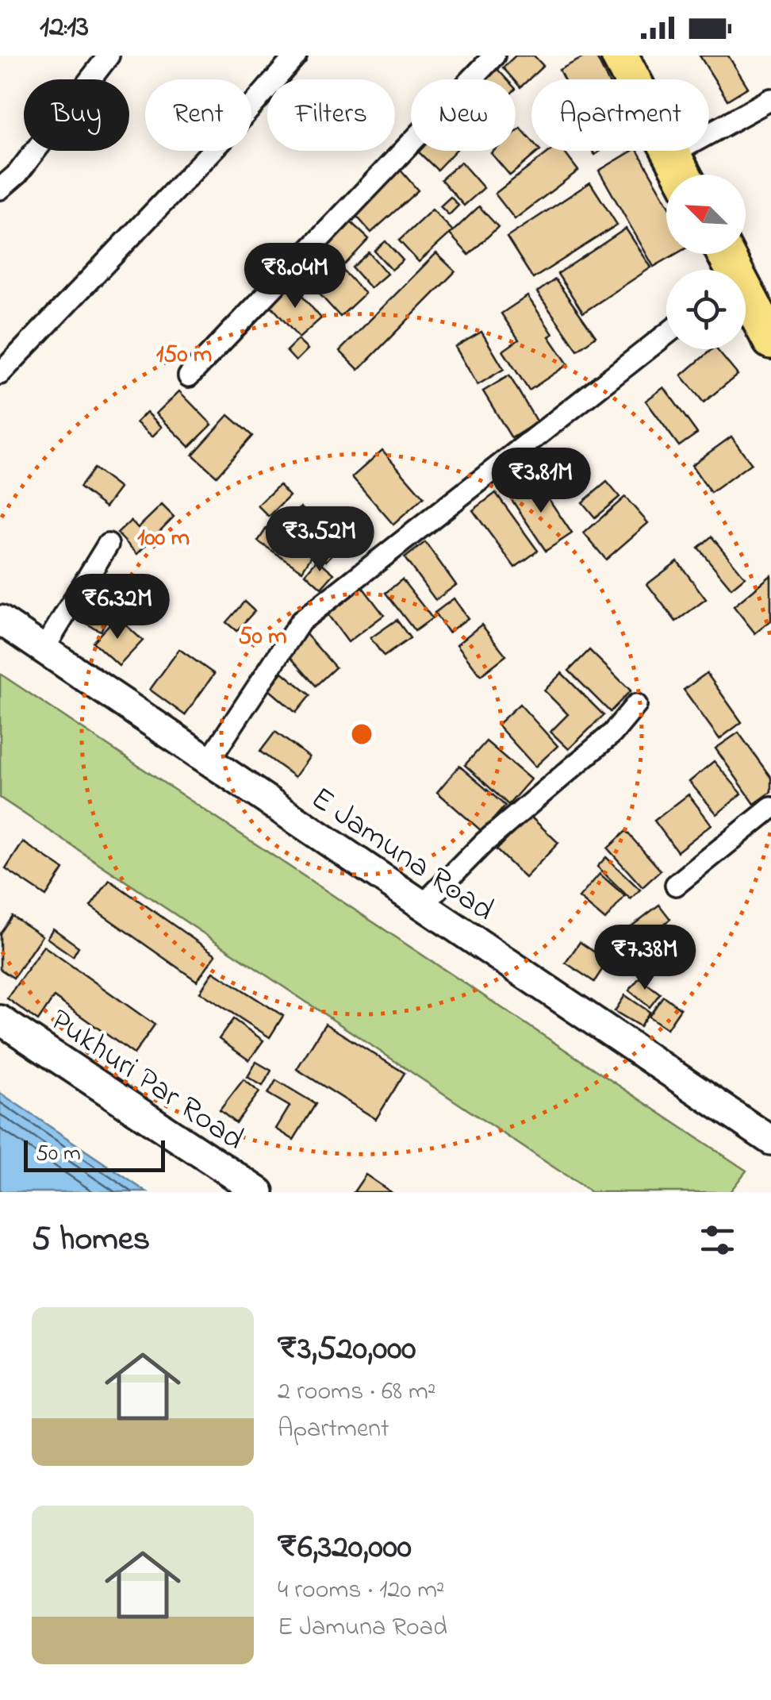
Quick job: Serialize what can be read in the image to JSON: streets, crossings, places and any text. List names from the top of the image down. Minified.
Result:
{"streets":{"street":["E Jamuna Road","Pukhuri Par Road"]},"scale_bar":"50 m","north":"top left","page":{"status":"12:13","chip":["Buy","Rent","Filters","New","Apartment"],"price":["₹8.04M","₹3.81M","₹3.52M","₹6.32M","₹7.38M"],"scale":"50 m","heading":"5 homes","list":[{"name":"₹3,520,000","note":"2 rooms · 68 m² · Apartment"},{"name":"₹6,320,000","note":"4 rooms · 120 m² · E Jamuna Road"}]},"rings":["150 m","100 m","50 m"]}
